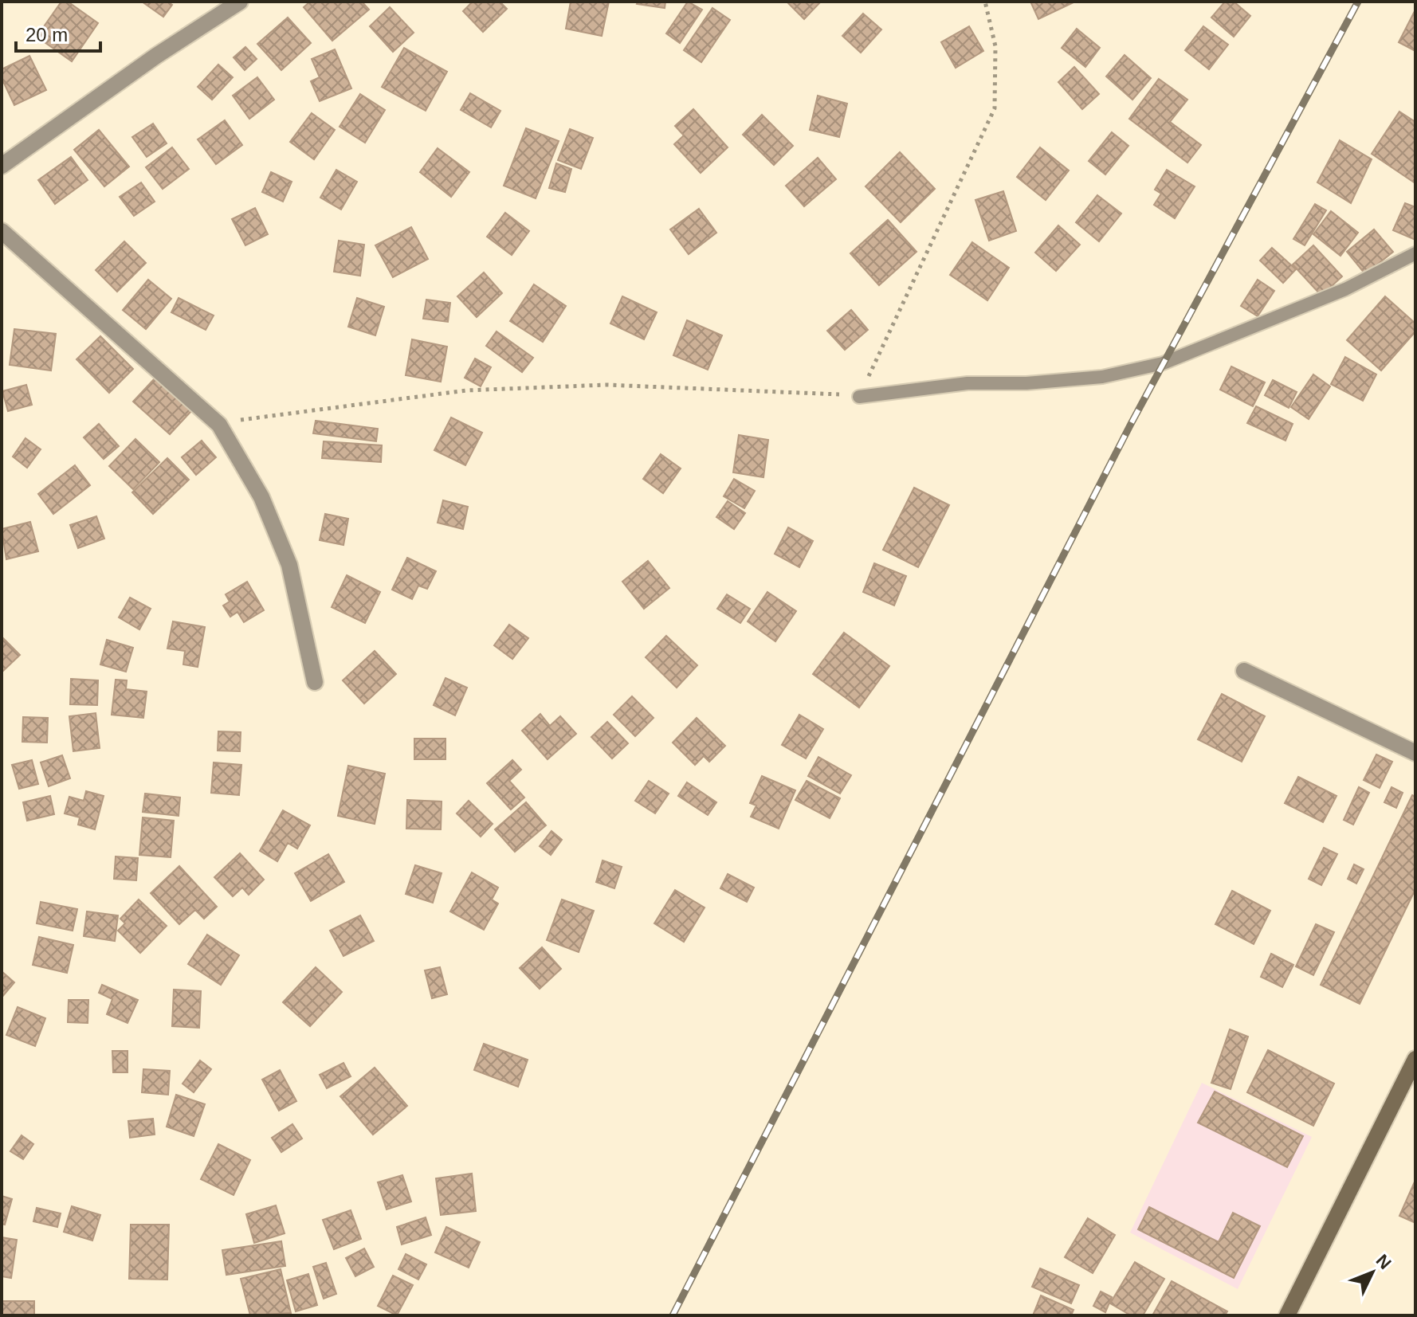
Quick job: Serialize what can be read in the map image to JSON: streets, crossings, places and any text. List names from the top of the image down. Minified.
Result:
{"scale_bar":"20 m","north":"top right"}
